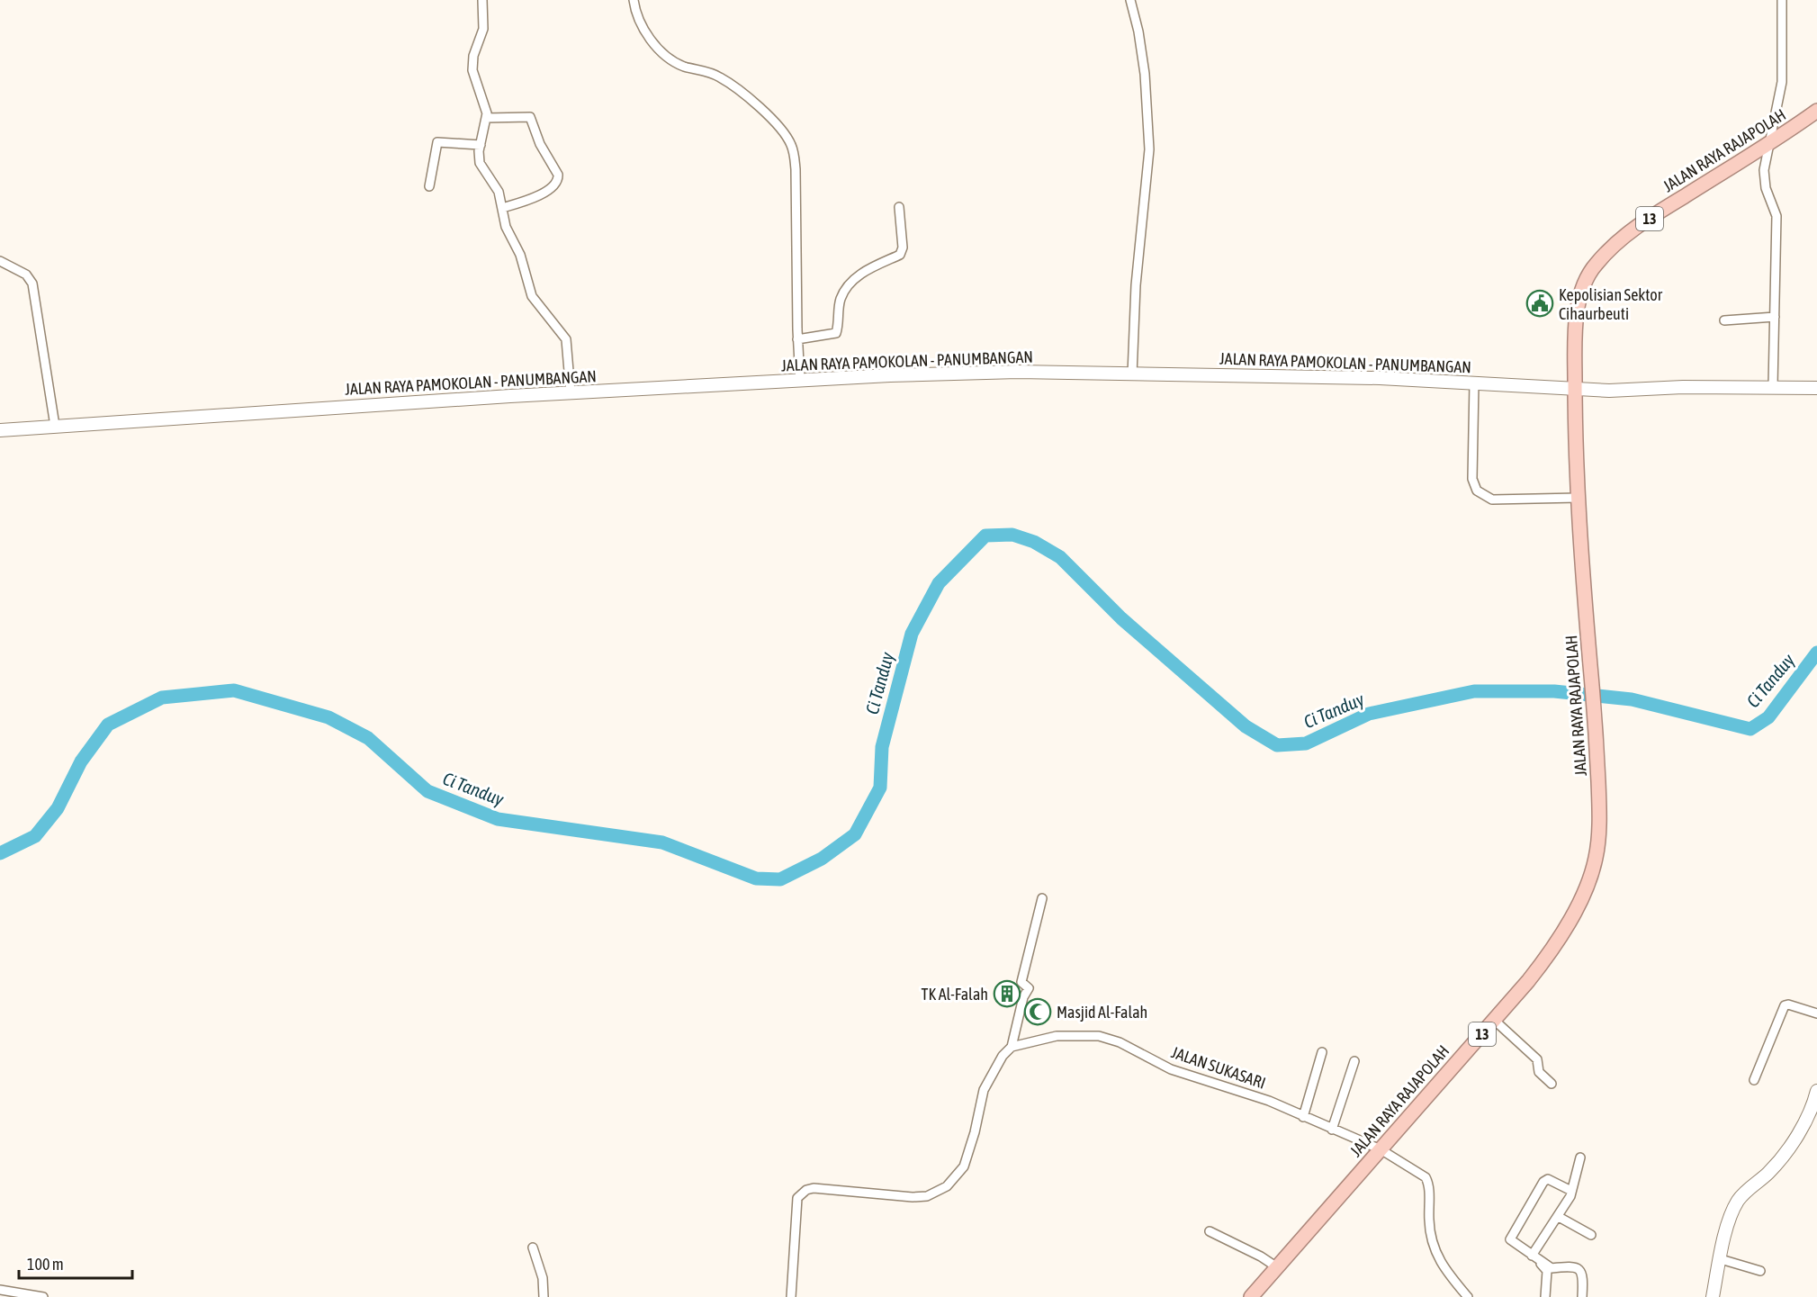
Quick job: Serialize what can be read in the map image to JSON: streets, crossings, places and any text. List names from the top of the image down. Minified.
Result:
{"streets":{"highway":["JALAN RAYA RAJAPOLAH","13"],"main road":["JALAN RAYA PAMOKOLAN - PANUMBANGAN"],"street":["JALAN SUKASARI"]},"crossings":[["JALAN RAYA RAJAPOLAH","JALAN RAYA PAMOKOLAN - PANUMBANGAN"],["JALAN RAYA RAJAPOLAH","JALAN SUKASARI"]],"water":["Ci Tanduy"],"places":{"public building":["Kepolisian Sektor Cihaurbeuti"],"building":["TK Al-Falah"],"mosque":["Masjid Al-Falah"]},"scale_bar":"100 m"}
